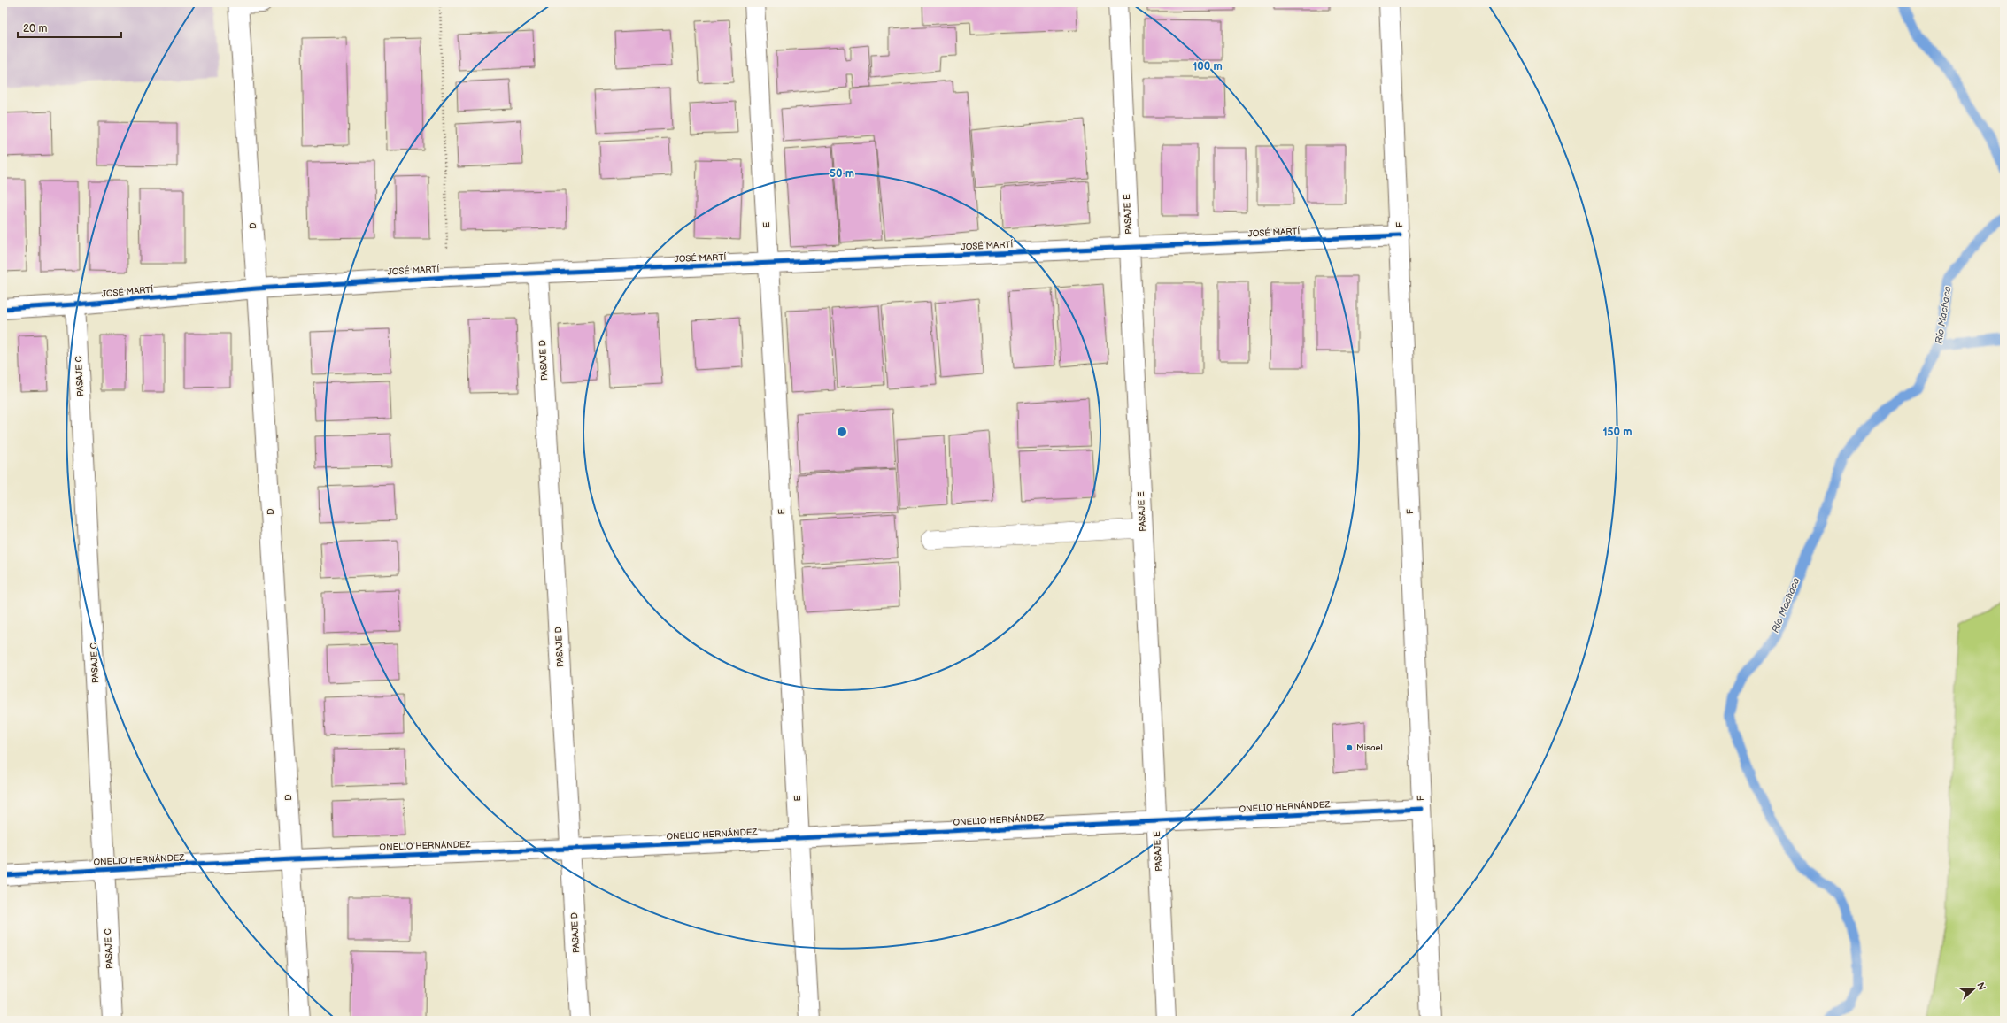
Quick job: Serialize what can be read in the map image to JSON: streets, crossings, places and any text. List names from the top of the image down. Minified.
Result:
{"streets":{"street":["PASAJE E","E","F","D","JOSÉ MARTÍ","PASAJE D","PASAJE C","ONELIO HERNÁNDEZ"]},"crossings":[["PASAJE E","JOSÉ MARTÍ"],["PASAJE E","ONELIO HERNÁNDEZ"],["E","JOSÉ MARTÍ"],["E","ONELIO HERNÁNDEZ"],["F","JOSÉ MARTÍ"],["F","ONELIO HERNÁNDEZ"],["D","JOSÉ MARTÍ"],["D","ONELIO HERNÁNDEZ"],["JOSÉ MARTÍ","PASAJE D"],["JOSÉ MARTÍ","PASAJE C"],["PASAJE D","ONELIO HERNÁNDEZ"],["PASAJE C","ONELIO HERNÁNDEZ"]],"water":["Río Machaca"],"places":["Misael"],"scale_bar":"20 m","north":"right","rings":["100 m","50 m","150 m"]}
